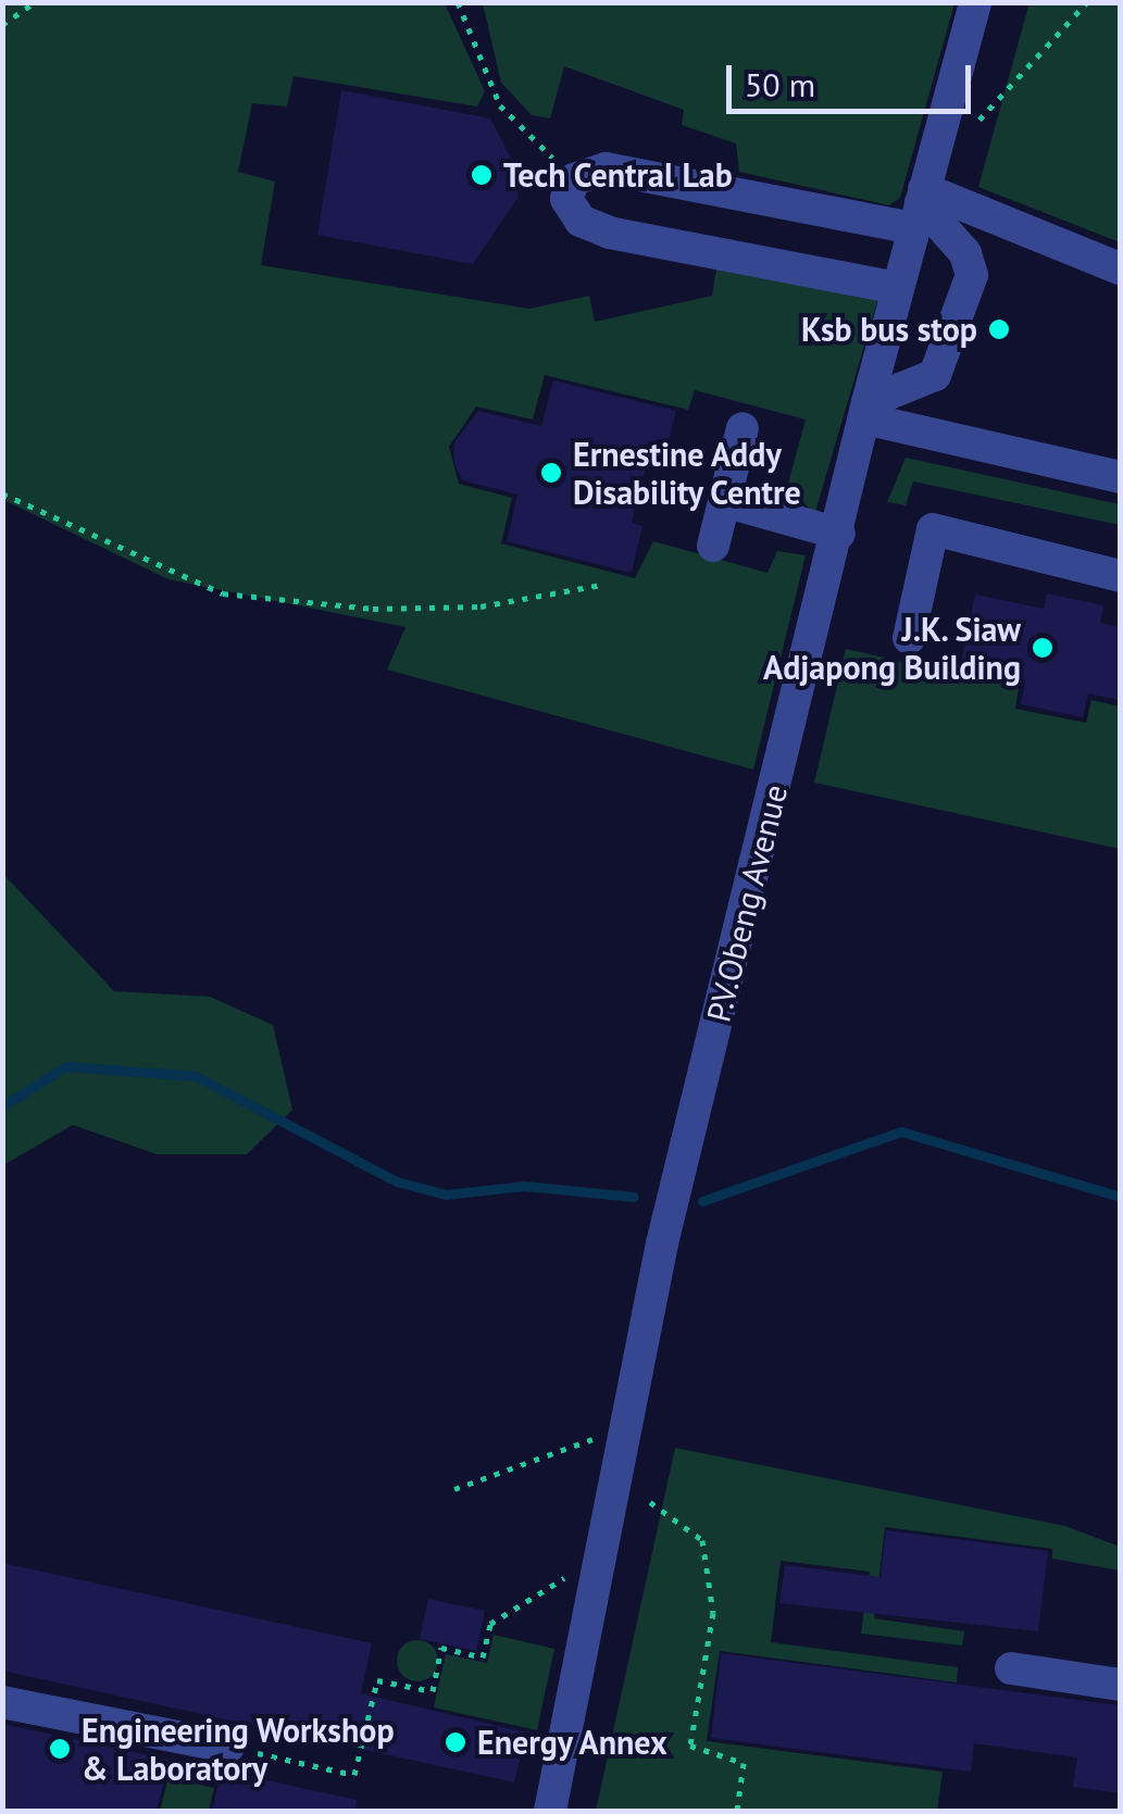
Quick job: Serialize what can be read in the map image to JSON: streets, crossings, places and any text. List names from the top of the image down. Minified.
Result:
{"streets":{"street":["P.V.Obeng Avenue"]},"places":["Tech Central Lab","Ksb bus stop","Ernestine Addy Disability Centre","J.K. Siaw Adjapong Building","Energy Annex","Engineering Workshop & Laboratory"],"scale_bar":"50 m"}
